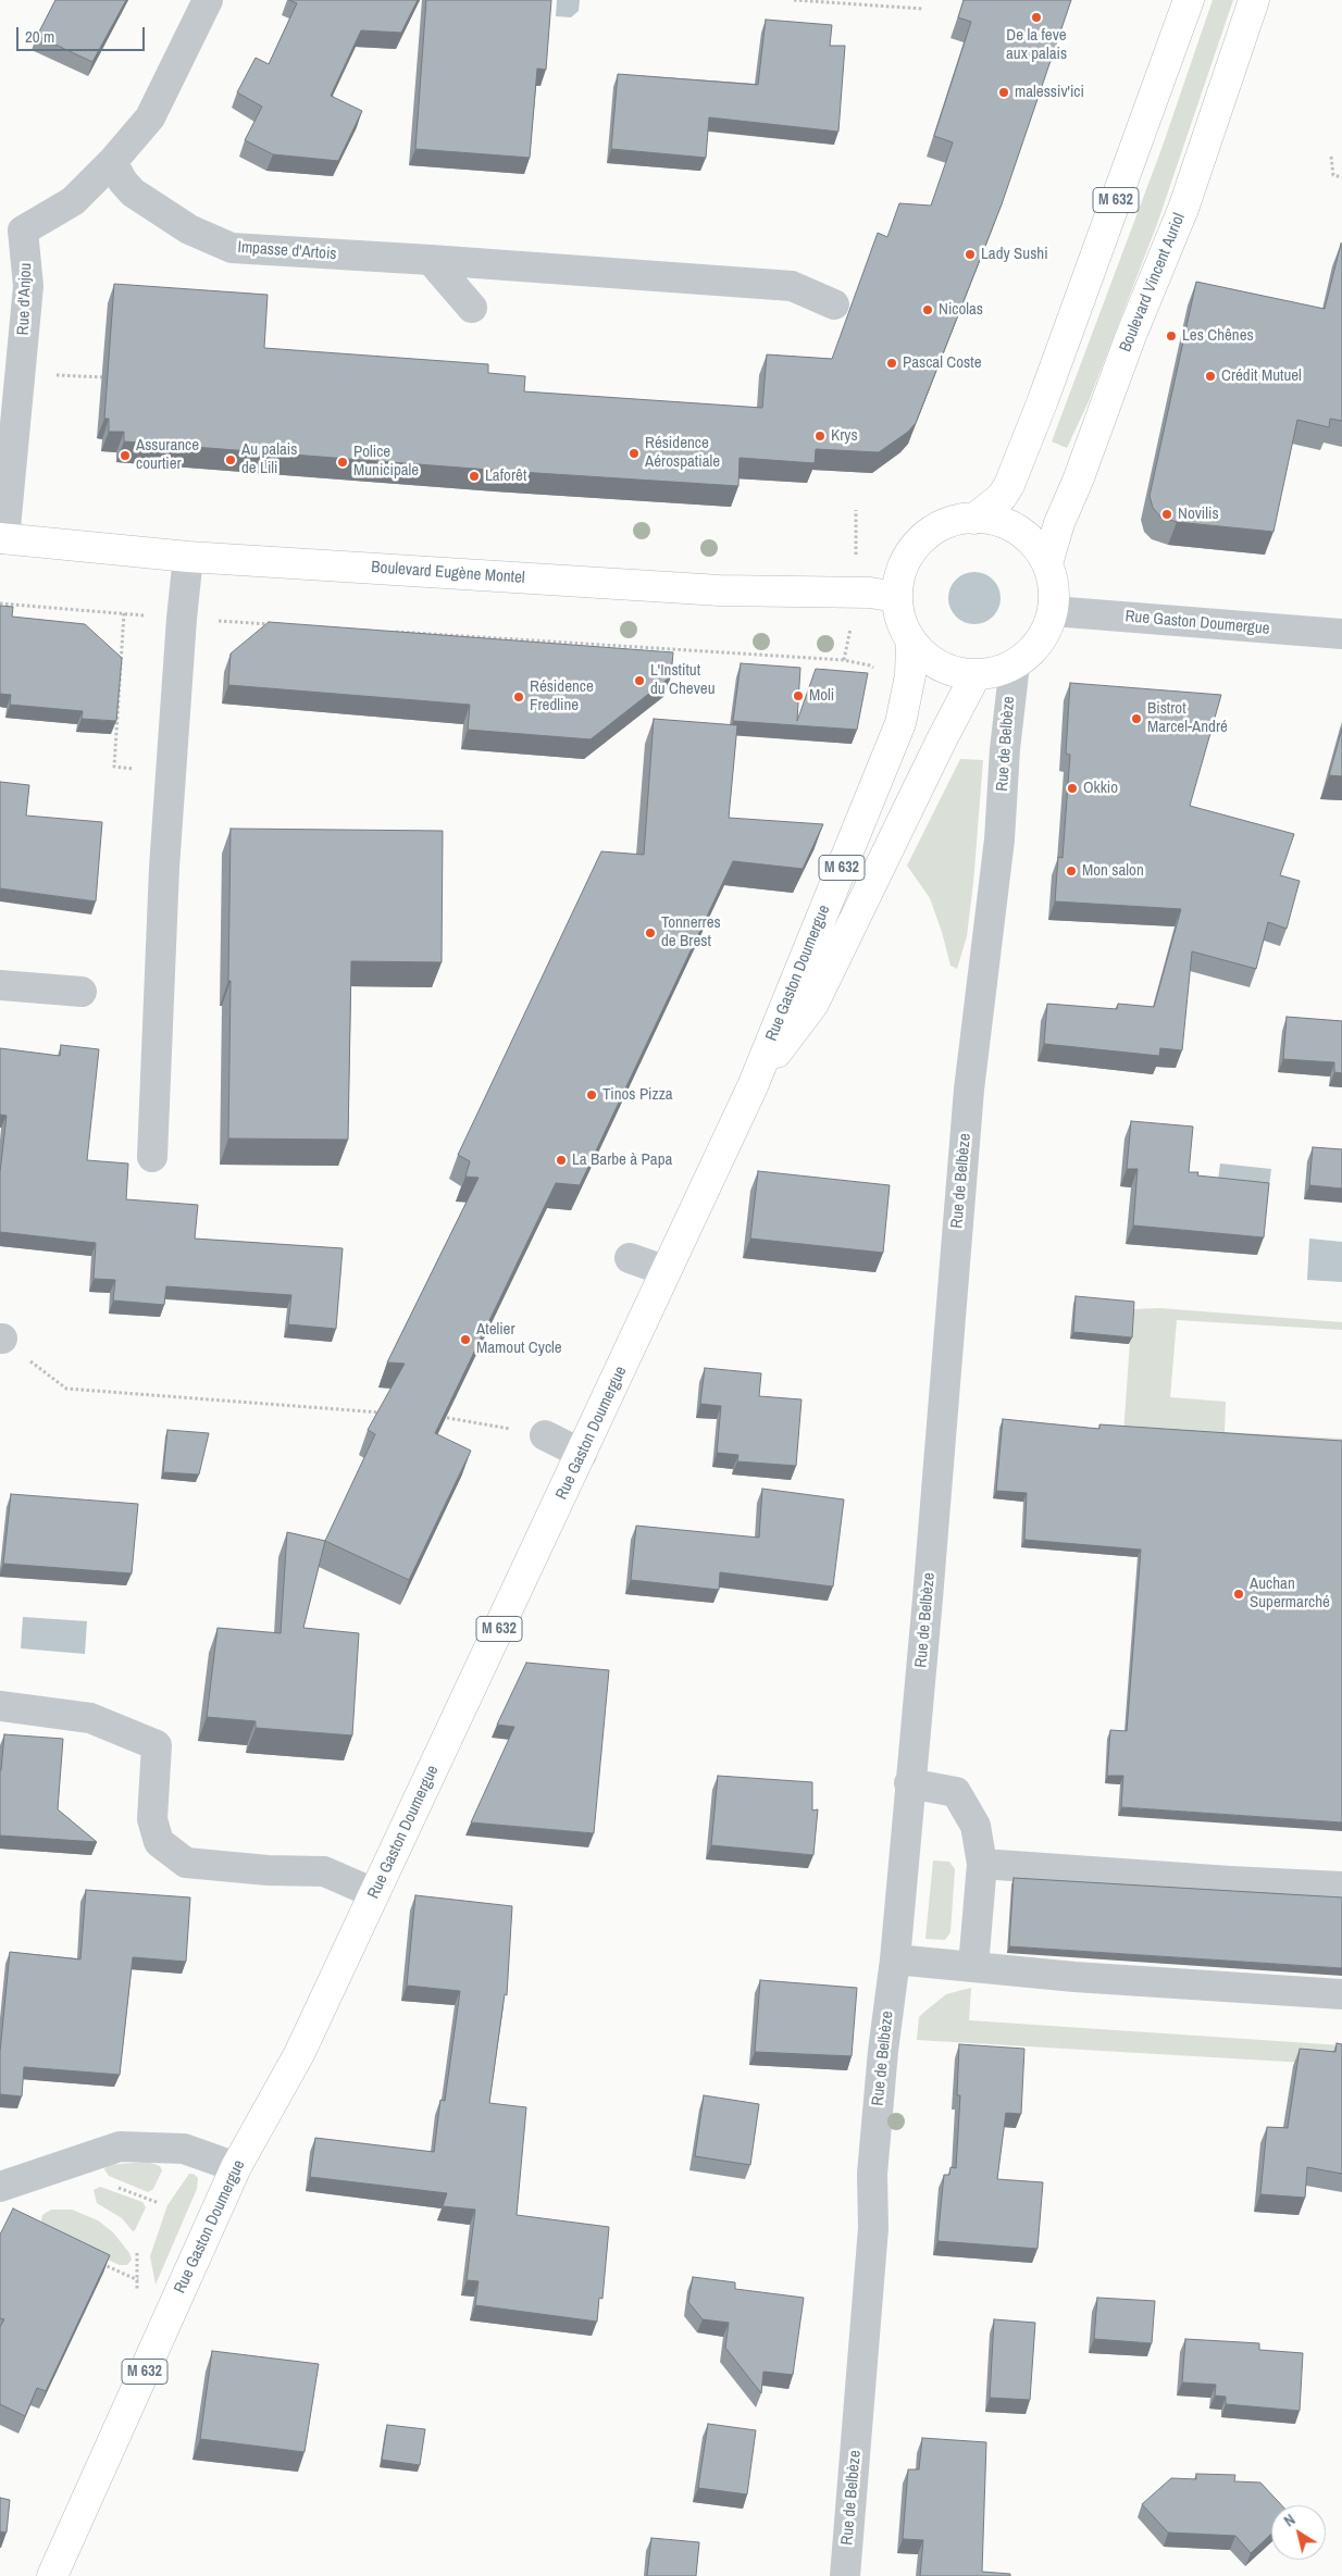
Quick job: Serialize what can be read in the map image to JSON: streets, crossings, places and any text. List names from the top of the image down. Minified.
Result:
{"streets":{"main road":["M 632","Boulevard Vincent Auriol","Boulevard Eugène Montel","Rue Gaston Doumergue"],"street":["Impasse d'Artois","Rue d'Anjou","Rue de Belbèze"]},"crossings":[["M 632","Boulevard Vincent Auriol"],["M 632","Boulevard Eugène Montel"],["M 632","Rue Gaston Doumergue"],["M 632","Rue de Belbèze"],["Impasse d'Artois","Rue d'Anjou"],["Boulevard Vincent Auriol","Boulevard Eugène Montel"],["Boulevard Vincent Auriol","Rue Gaston Doumergue"],["Boulevard Vincent Auriol","Rue de Belbèze"],["Rue d'Anjou","Boulevard Eugène Montel"],["Boulevard Eugène Montel","Rue Gaston Doumergue"],["Boulevard Eugène Montel","Rue de Belbèze"],["Rue Gaston Doumergue","Rue de Belbèze"]],"places":["De la feve aux palais","malessiv'ici","Lady Sushi","Nicolas","Les Chênes","Pascal Coste","Crédit Mutuel","Krys","Résidence Aérospatiale","Assurance courtier","Au palais de Lili","Police Municipale","Laforêt","Novilis","L'Institut du Cheveu","Moli","Résidence Fredline","Bistrot Marcel-André","Okkio","Mon salon","Tonnerres de Brest","Tinos Pizza","La Barbe à Papa","Atelier Mamout Cycle","Auchan Supermarché"],"scale_bar":"20 m","north":"top left"}
